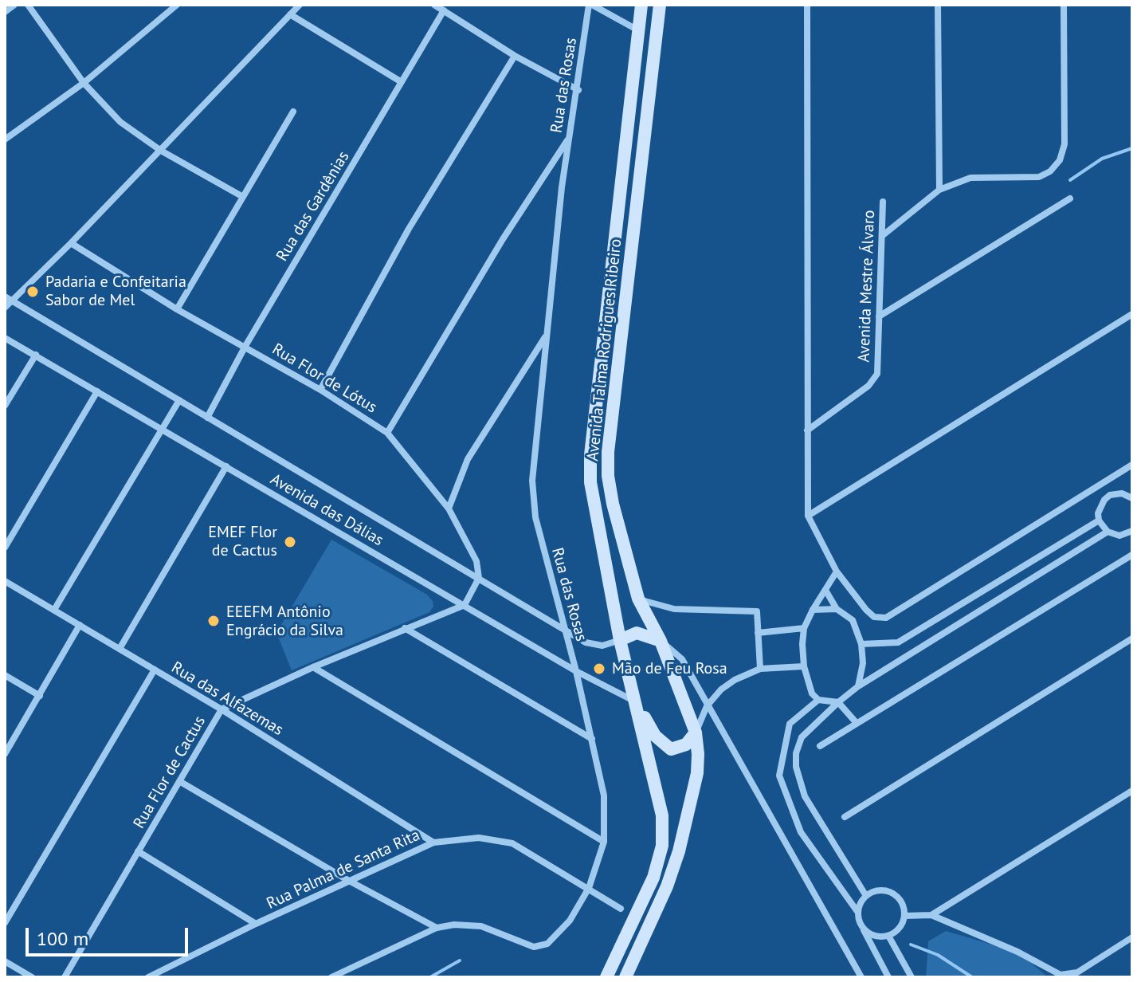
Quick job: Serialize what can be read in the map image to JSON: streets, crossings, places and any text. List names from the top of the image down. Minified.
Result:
{"streets":{"main road":["Avenida Talma Rodrigues Ribeiro"],"street":["Rua das Rosas","Rua das Gardênias","Avenida Mestre Álvaro","Rua Flor de Lótus","Avenida das Dálias","Rua das Alfazemas","Rua Flor de Cactus","Rua Palma de Santa Rita"]},"crossings":[["Rua das Rosas","Avenida das Dálias"],["Rua das Rosas","Rua Palma de Santa Rita"],["Rua das Gardênias","Rua Flor de Lótus"],["Rua das Gardênias","Avenida das Dálias"],["Avenida Talma Rodrigues Ribeiro","Avenida das Dálias"],["Rua Flor de Lótus","Avenida das Dálias"],["Avenida das Dálias","Rua Flor de Cactus"],["Rua das Alfazemas","Rua Flor de Cactus"],["Rua das Alfazemas","Rua Palma de Santa Rita"]],"places":["Padaria e Confeitaria Sabor de Mel","EMEF Flor de Cactus","EEEFM Antônio Engrácio da Silva","Mão de Feu Rosa"],"scale_bar":"100 m"}
